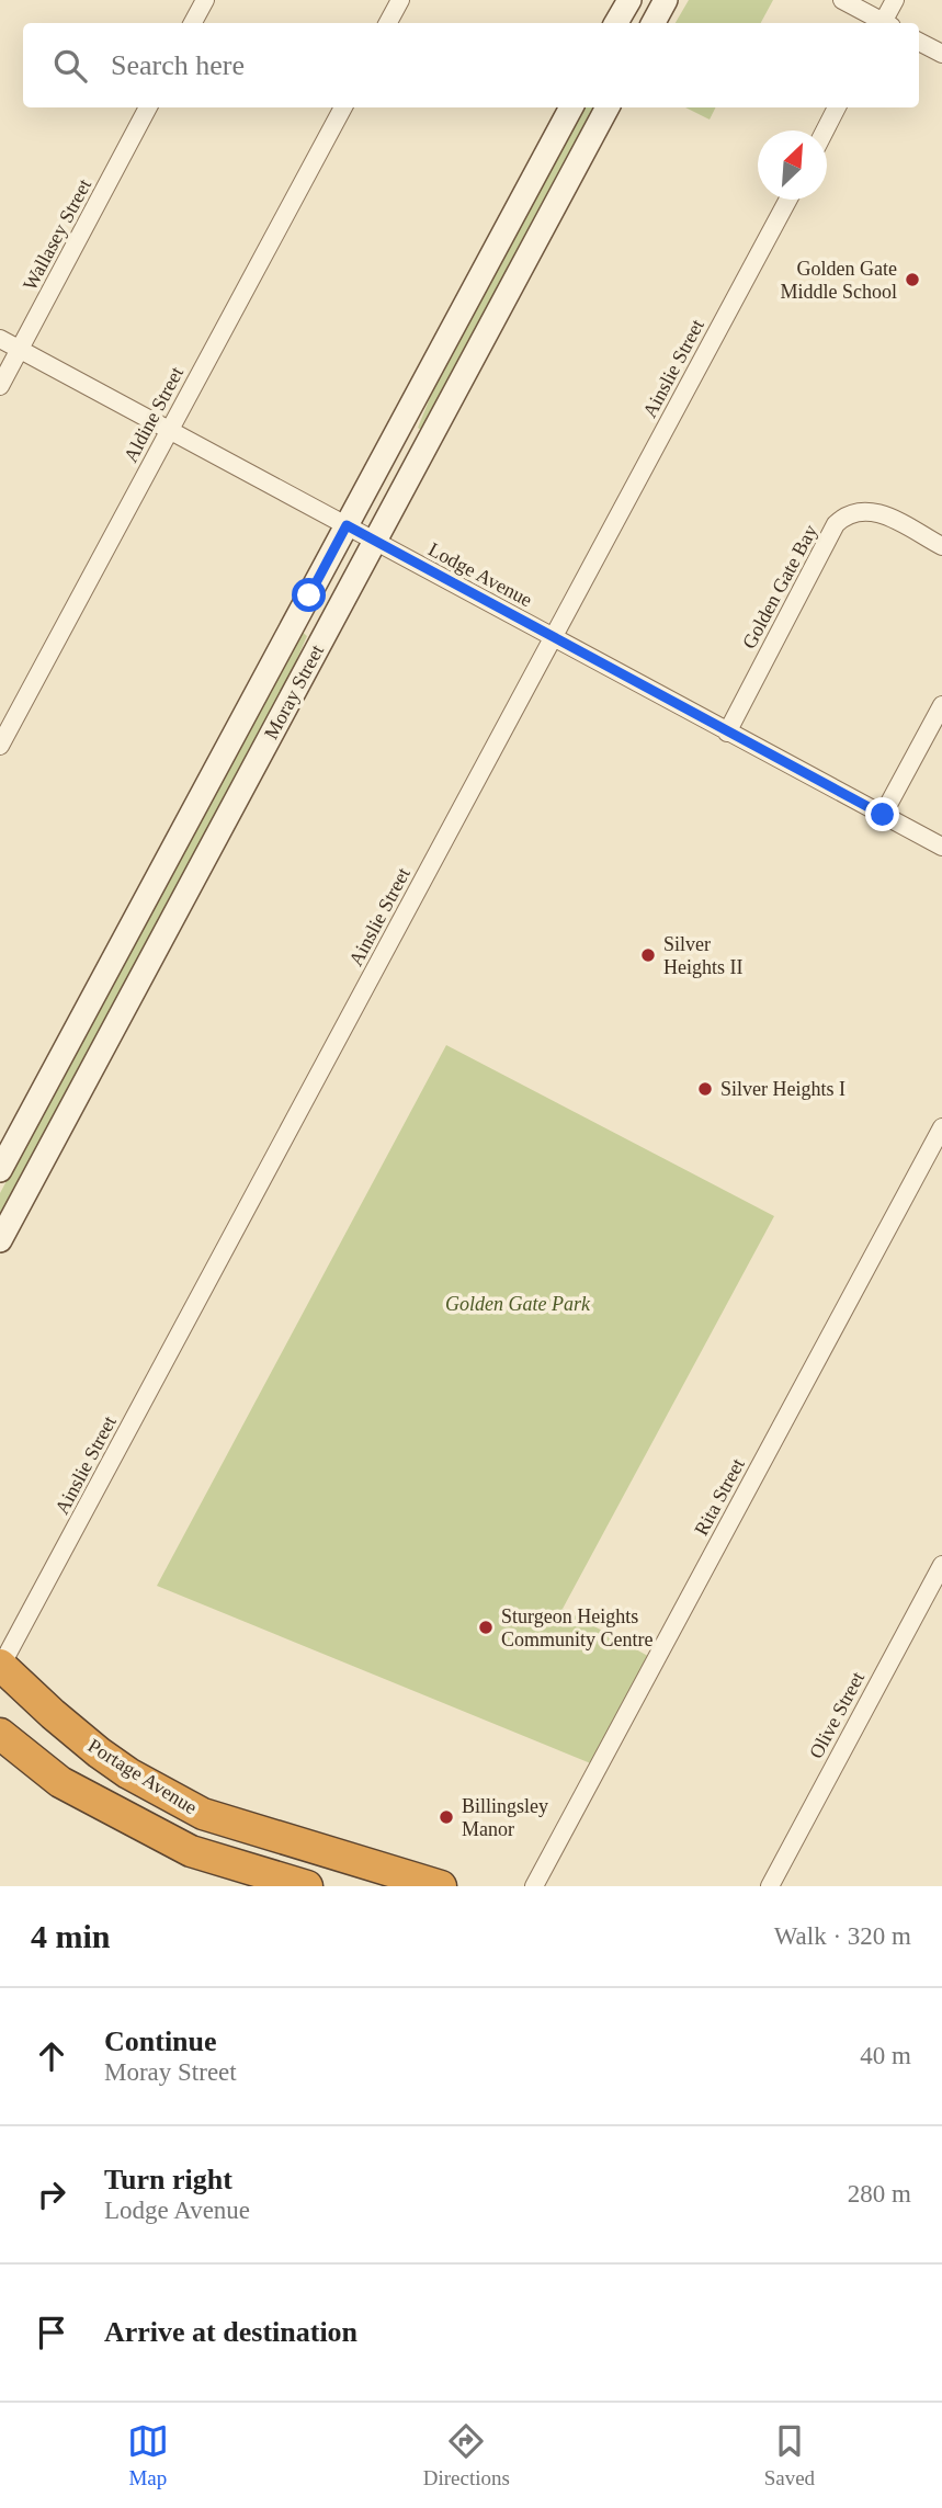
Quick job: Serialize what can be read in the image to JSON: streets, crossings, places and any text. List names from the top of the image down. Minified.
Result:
{"streets":{"highway":["Portage Avenue"],"main road":["Moray Street"],"street":["Wallasey Street","Ainslie Street","Aldine Street","Lodge Avenue","Golden Gate Bay","Rita Street","Olive Street"]},"crossings":[["Wallasey Street","Lodge Avenue"],["Ainslie Street","Lodge Avenue"],["Ainslie Street","Portage Avenue"],["Aldine Street","Lodge Avenue"],["Lodge Avenue","Golden Gate Bay"],["Lodge Avenue","Moray Street"]],"parks":["Golden Gate Park"],"places":["Golden Gate Middle School","Silver Heights II","Silver Heights I","Sturgeon Heights Community Centre","Billingsley Manor"],"north":"top right","page":{"search":"Search here","heading":["4 min","Walk · 320 m"],"list":[["Continue","Moray Street","40 m"],["Turn right","Lodge Avenue","280 m"],"Arrive at destination"],"nav":["Map","Directions","Saved"]}}
